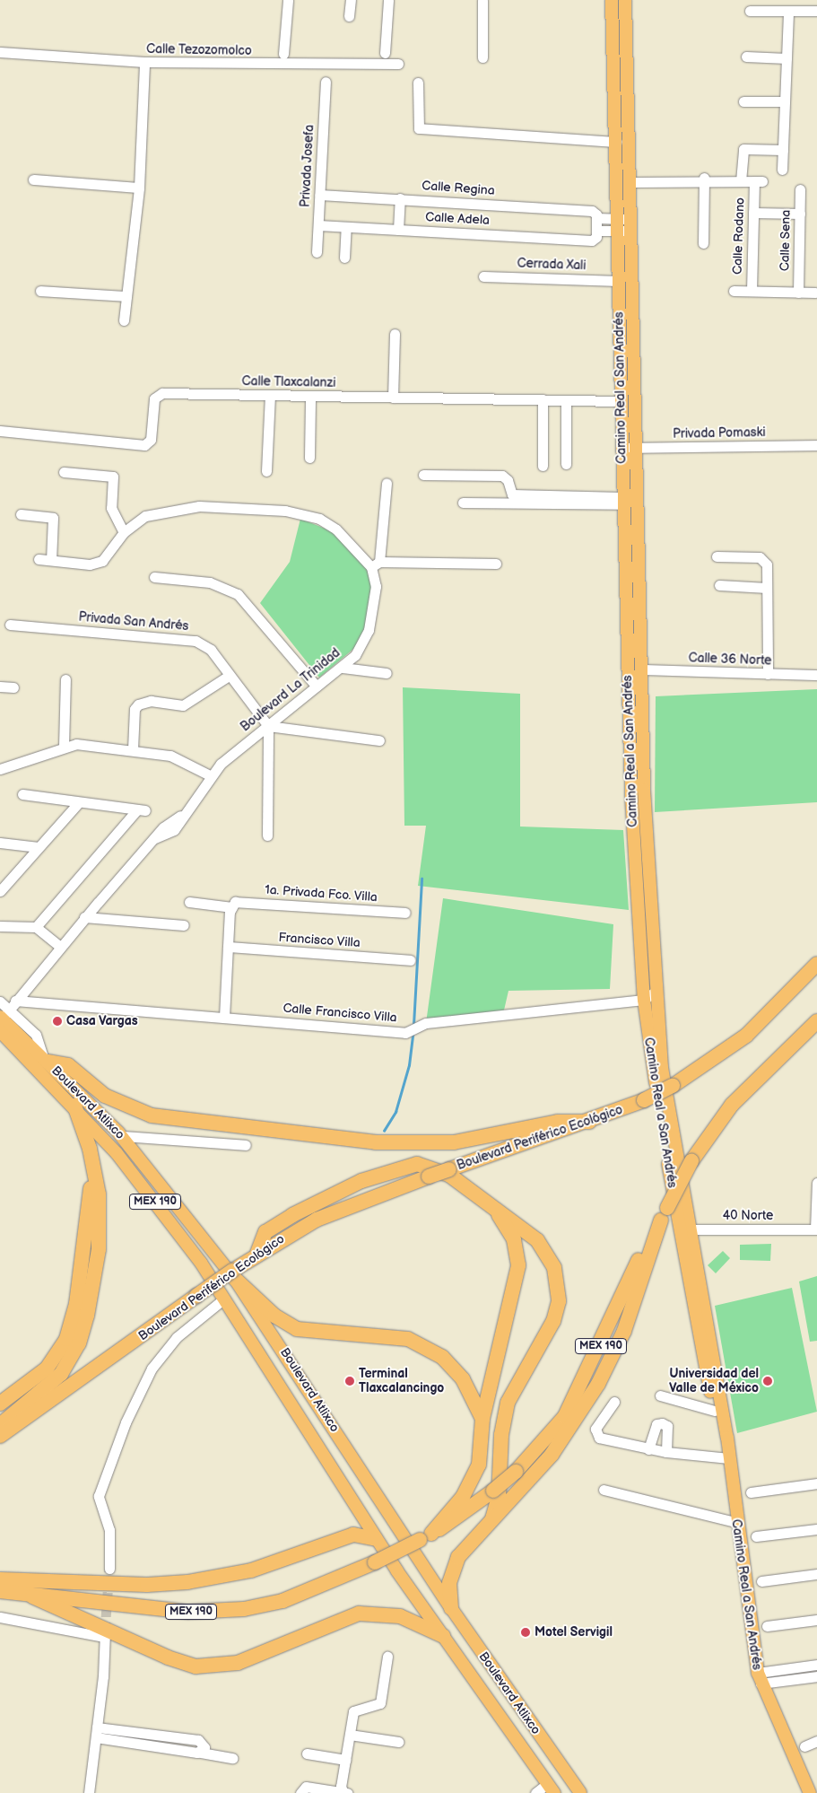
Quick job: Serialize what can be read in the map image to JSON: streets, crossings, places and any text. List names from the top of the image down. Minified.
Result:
{"streets":{"highway":["Boulevard Periférico Ecológico","MEX 190"],"main road":["Camino Real a San Andrés","Boulevard Atlixco"],"street":["Calle Tezozomolco","Privada Josefa","Calle Regina","Calle Adela","Calle Rodano","Calle Sena","Cerrada Xali","Calle Tlaxcalanzi","Privada Pomaski","Privada San Andrés","Calle 36 Norte","Boulevard La Trinidad","1a. Privada Fco. Villa","Francisco Villa","Calle Francisco Villa","40 Norte"]},"crossings":[["Privada Josefa","Calle Regina"],["Privada Josefa","Calle Adela"],["Calle Regina","Calle Adela"],["Calle Regina","Camino Real a San Andrés"],["Calle Adela","Camino Real a San Andrés"],["Cerrada Xali","Camino Real a San Andrés"],["Calle Tlaxcalanzi","Camino Real a San Andrés"],["Camino Real a San Andrés","Privada Pomaski"],["Camino Real a San Andrés","Calle 36 Norte"],["Camino Real a San Andrés","Calle Francisco Villa"],["Camino Real a San Andrés","40 Norte"],["Privada San Andrés","Boulevard La Trinidad"],["Boulevard La Trinidad","Calle Francisco Villa"],["Boulevard La Trinidad","Boulevard Atlixco"]],"places":["Casa Vargas","Terminal Tlaxcalancingo","Universidad del Valle de México","Motel Servigil"]}
